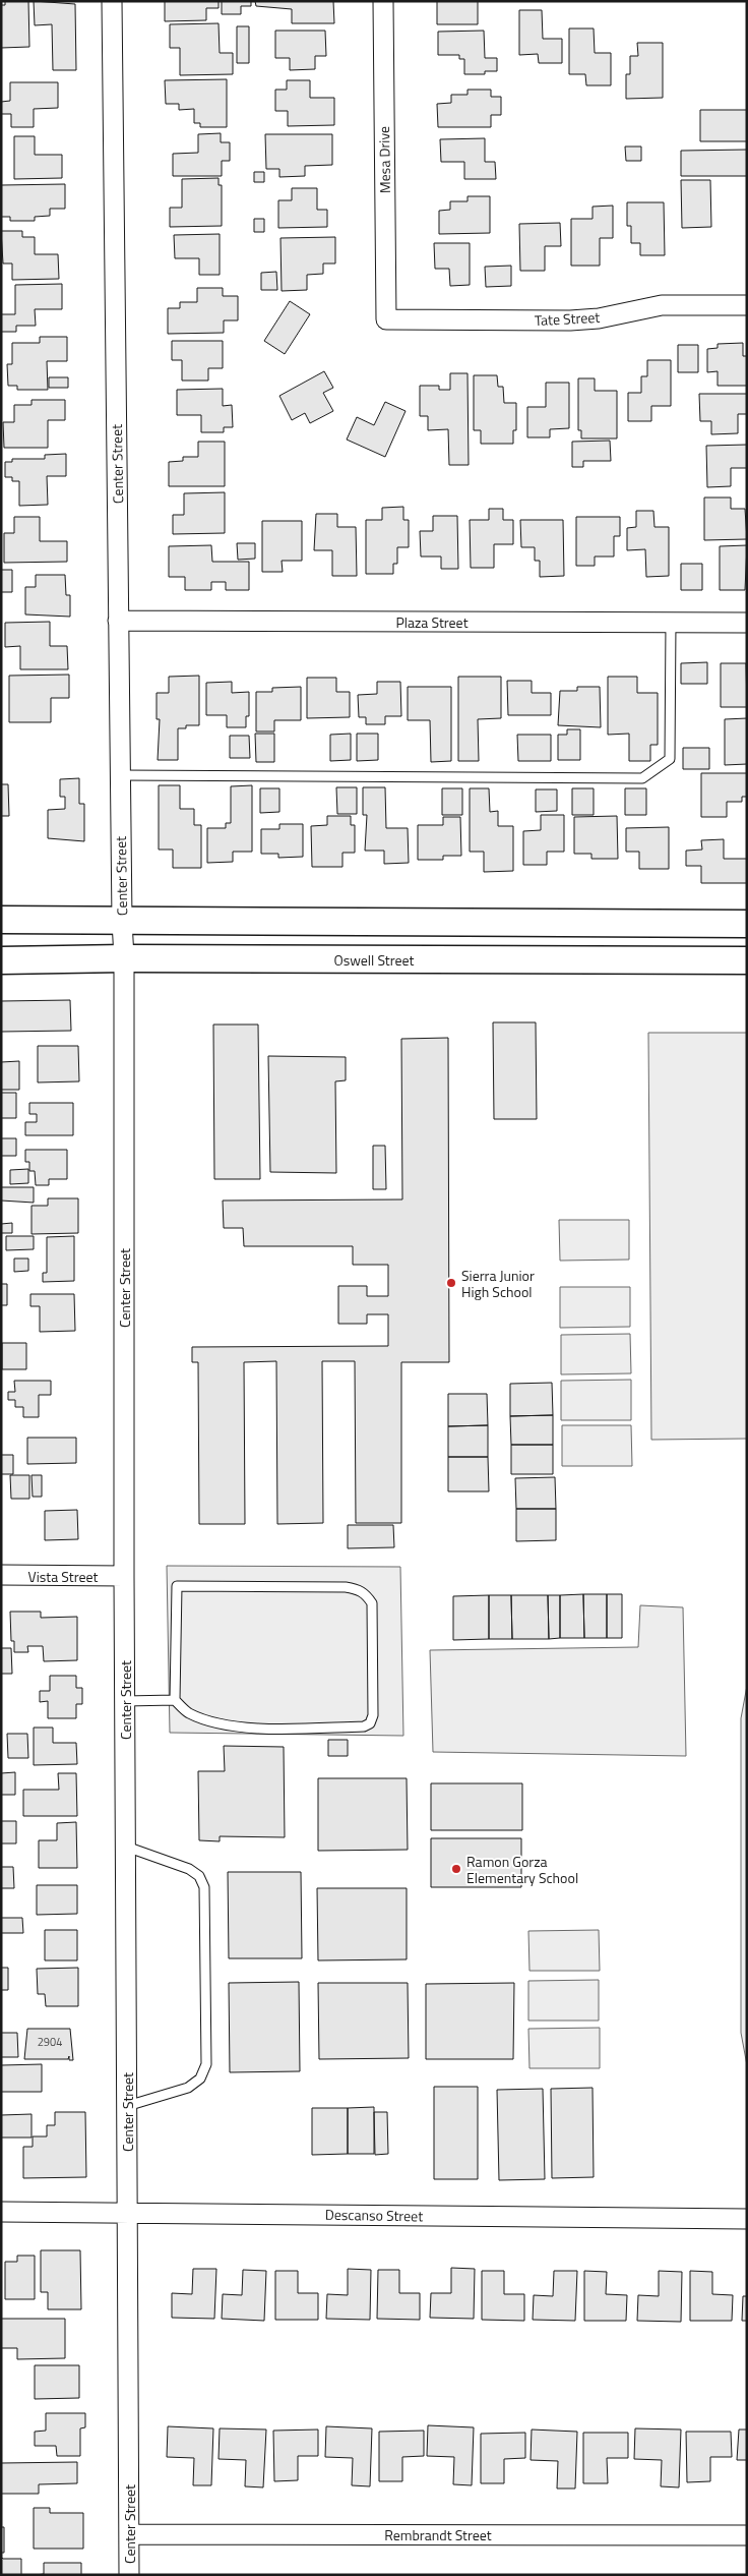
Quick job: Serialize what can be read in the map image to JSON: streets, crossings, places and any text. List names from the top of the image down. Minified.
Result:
{"streets":{"main road":["Oswell Street"],"street":["Mesa Drive","Tate Street","Center Street","Plaza Street","Vista Street","Descanso Street","Rembrandt Street"]},"crossings":[["Mesa Drive","Tate Street"],["Center Street","Plaza Street"],["Center Street","Oswell Street"],["Center Street","Vista Street"],["Center Street","Descanso Street"],["Center Street","Rembrandt Street"]],"places":["Sierra Junior High School","Ramon Gorza Elementary School"],"house_numbers":["2904"]}
